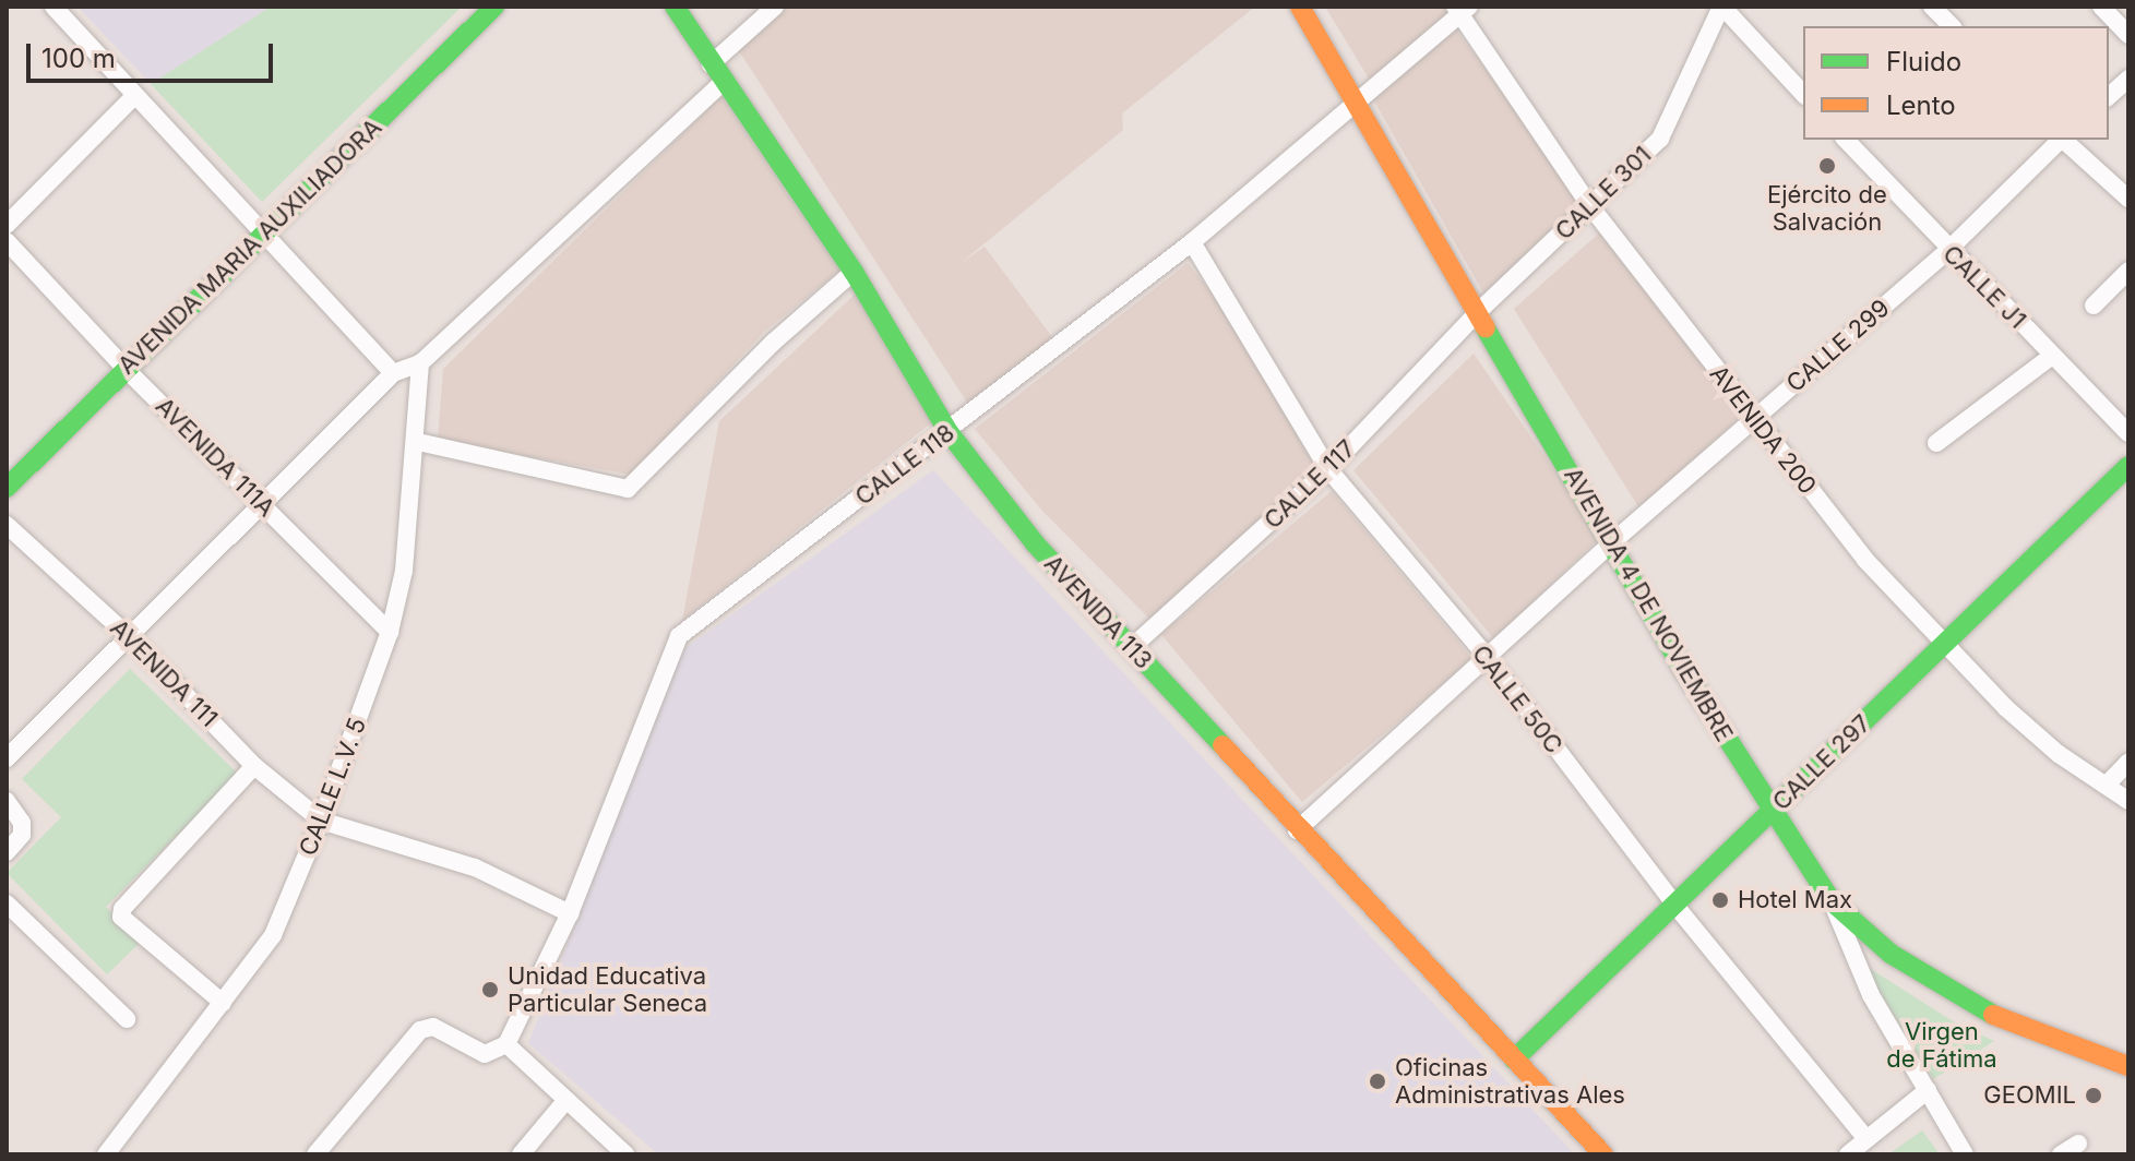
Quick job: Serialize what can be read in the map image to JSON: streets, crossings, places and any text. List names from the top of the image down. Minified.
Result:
{"streets":{"main road":["AVENIDA MARIA AUXILIADORA","AVENIDA 4 DE NOVIEMBRE","AVENIDA 113","CALLE 297"],"street":["CALLE 301","CALLE J1","CALLE 299","AVENIDA 200","AVENIDA 111A","CALLE 118","CALLE 117","AVENIDA 111","CALLE 50C","CALLE L.V. 5"]},"crossings":[["CALLE 301","AVENIDA 200"],["CALLE 301","CALLE 117"],["CALLE 301","AVENIDA 4 DE NOVIEMBRE"],["AVENIDA MARIA AUXILIADORA","AVENIDA 111A"],["CALLE J1","CALLE 299"],["CALLE 299","AVENIDA 200"],["CALLE 299","AVENIDA 4 DE NOVIEMBRE"],["CALLE 299","AVENIDA 113"],["CALLE 299","CALLE 50C"],["AVENIDA 200","CALLE 118"],["AVENIDA 200","CALLE 297"],["AVENIDA 111A","CALLE L.V. 5"],["CALLE 118","AVENIDA 4 DE NOVIEMBRE"],["CALLE 118","AVENIDA 113"],["CALLE 118","CALLE 50C"],["CALLE 117","AVENIDA 4 DE NOVIEMBRE"],["CALLE 117","AVENIDA 113"],["CALLE 117","CALLE 50C"],["AVENIDA 4 DE NOVIEMBRE","CALLE 297"],["AVENIDA 113","CALLE 297"],["AVENIDA 111","CALLE L.V. 5"],["CALLE 50C","CALLE 297"]],"parks":["Virgen de Fátima"],"places":["Ejército de Salvación","Hotel Max","Unidad Educativa Particular Seneca","Oficinas Administrativas Ales","GEOMIL"],"legend":["Fluido","Lento"],"scale_bar":"100 m"}
